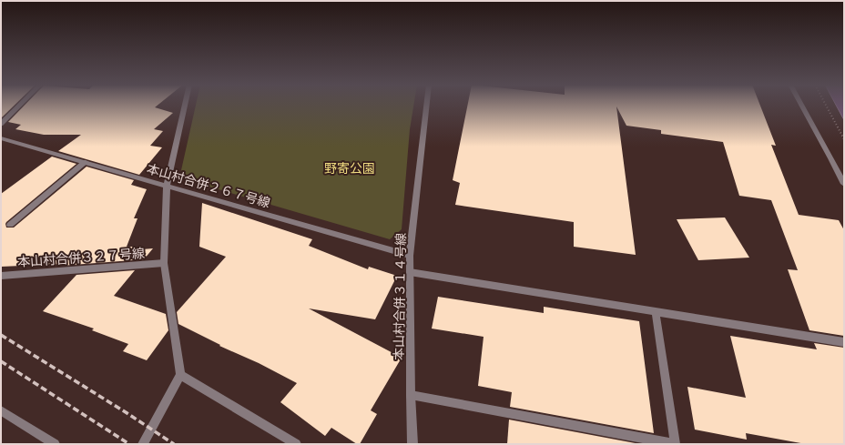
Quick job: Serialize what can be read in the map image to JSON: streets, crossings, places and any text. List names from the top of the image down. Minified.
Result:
{"streets":{"street":["本山村合併２６７号線","本山村合併３２７号線","本山村合併３１４号線"]},"crossings":[["本山村合併２６７号線","本山村合併３１４号線"]],"parks":["野寄公園"]}
